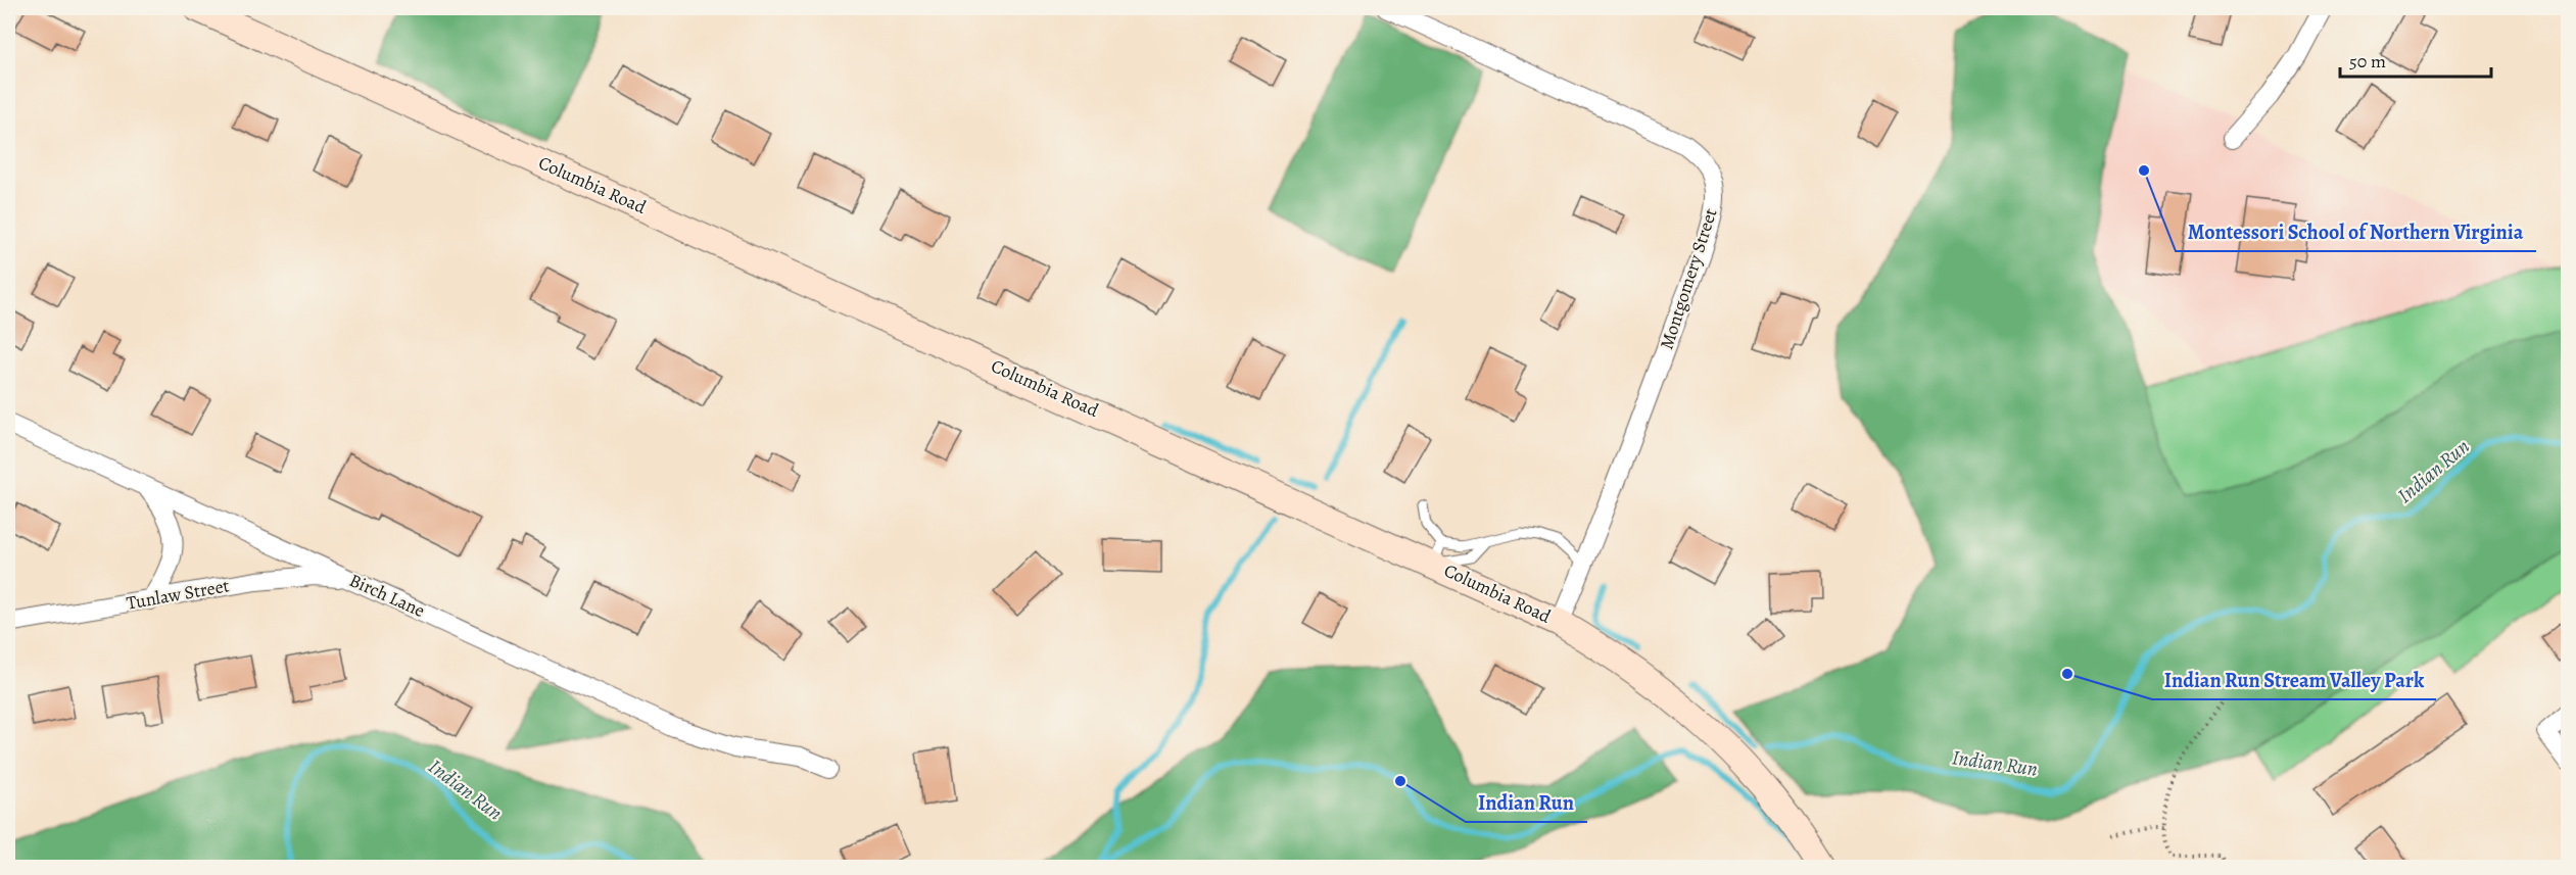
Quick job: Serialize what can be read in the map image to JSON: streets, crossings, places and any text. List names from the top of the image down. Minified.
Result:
{"streets":{"street":["Columbia Road","Montgomery Street","Tunlaw Street","Birch Lane"]},"crossings":[["Columbia Road","Montgomery Street"],["Tunlaw Street","Birch Lane"]],"water":["Indian Run"],"places":["Montessori School of Northern Virginia","Indian Run Stream Valley Park","Indian Run"],"scale_bar":"50 m"}
